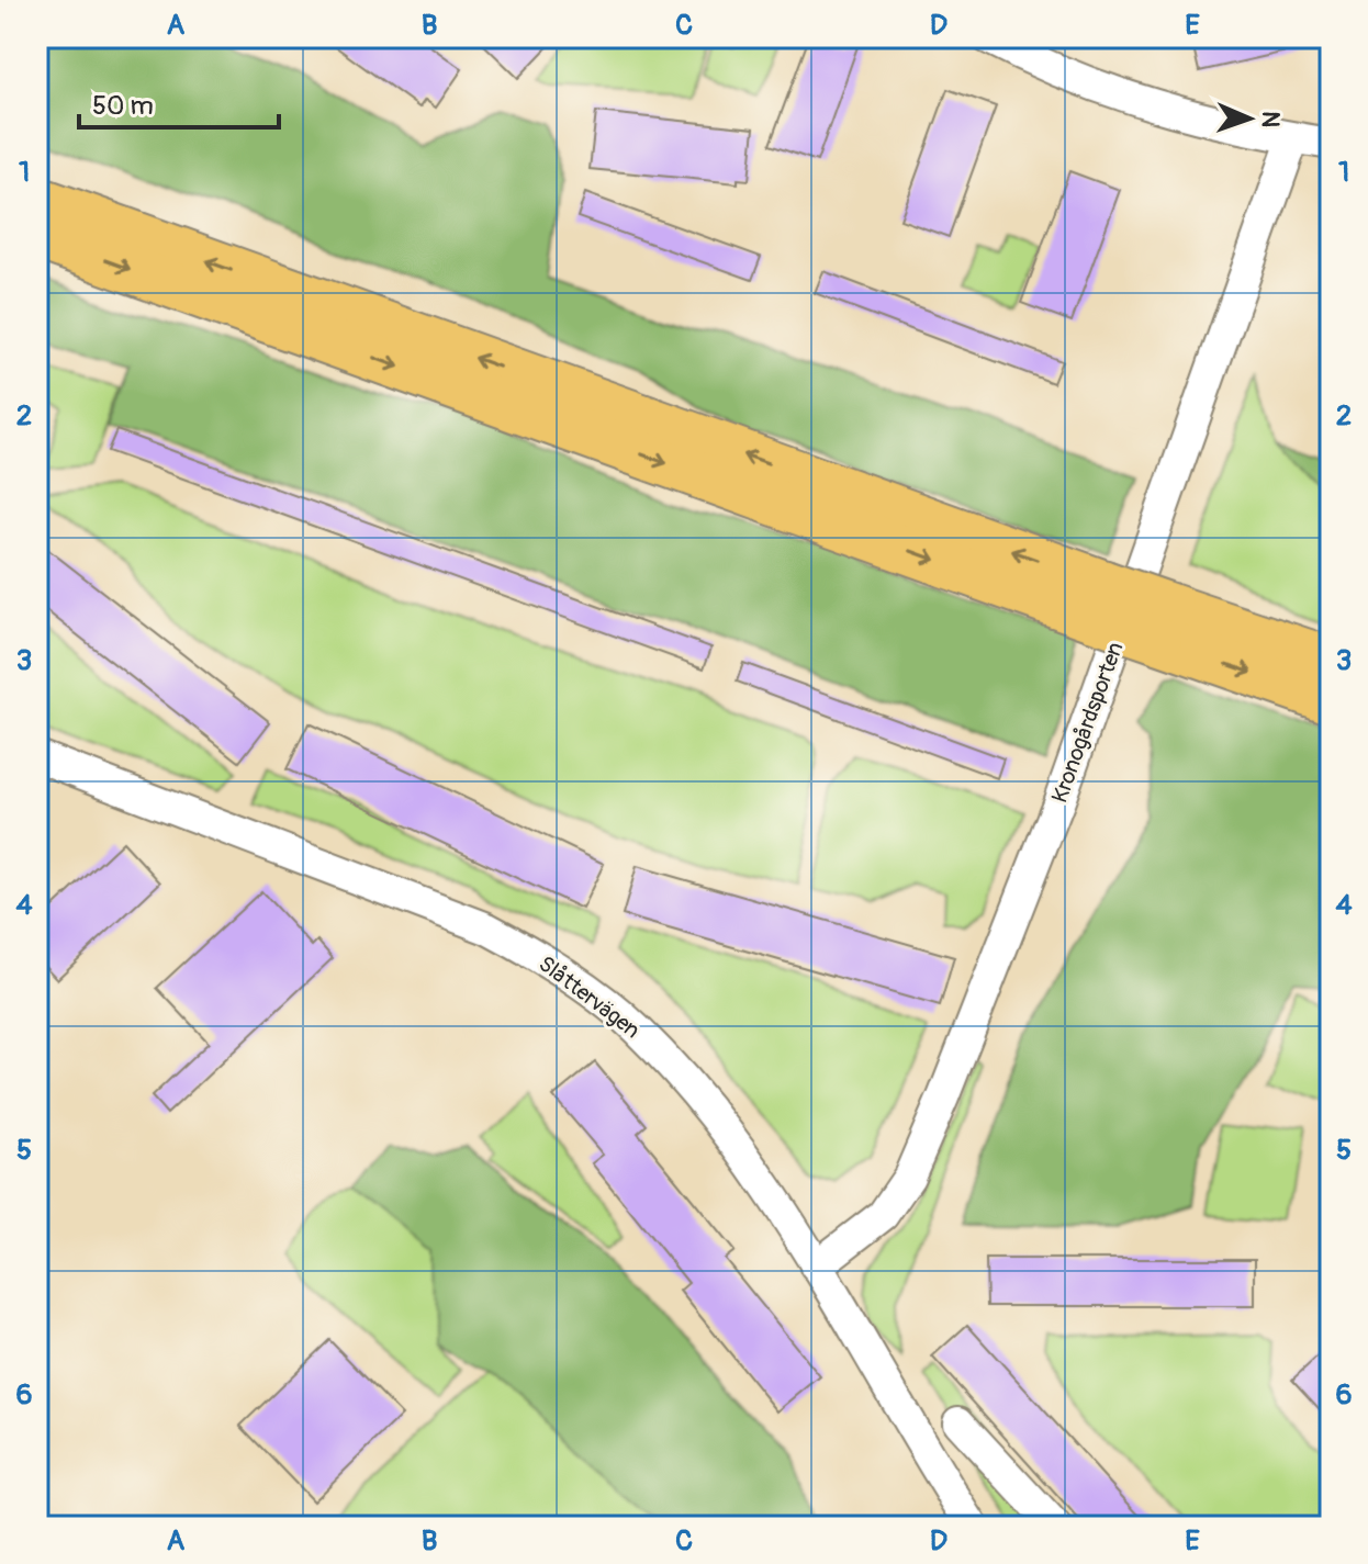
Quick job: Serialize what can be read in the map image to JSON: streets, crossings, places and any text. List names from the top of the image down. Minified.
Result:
{"streets":{"street":["Kronogårdsporten","Slåttervägen"]},"crossings":[["Kronogårdsporten","Slåttervägen"]],"scale_bar":"50 m","north":"right","grid":{"columns":["A","B","C","D","E"],"rows":["1","2","3","4","5","6"]}}
